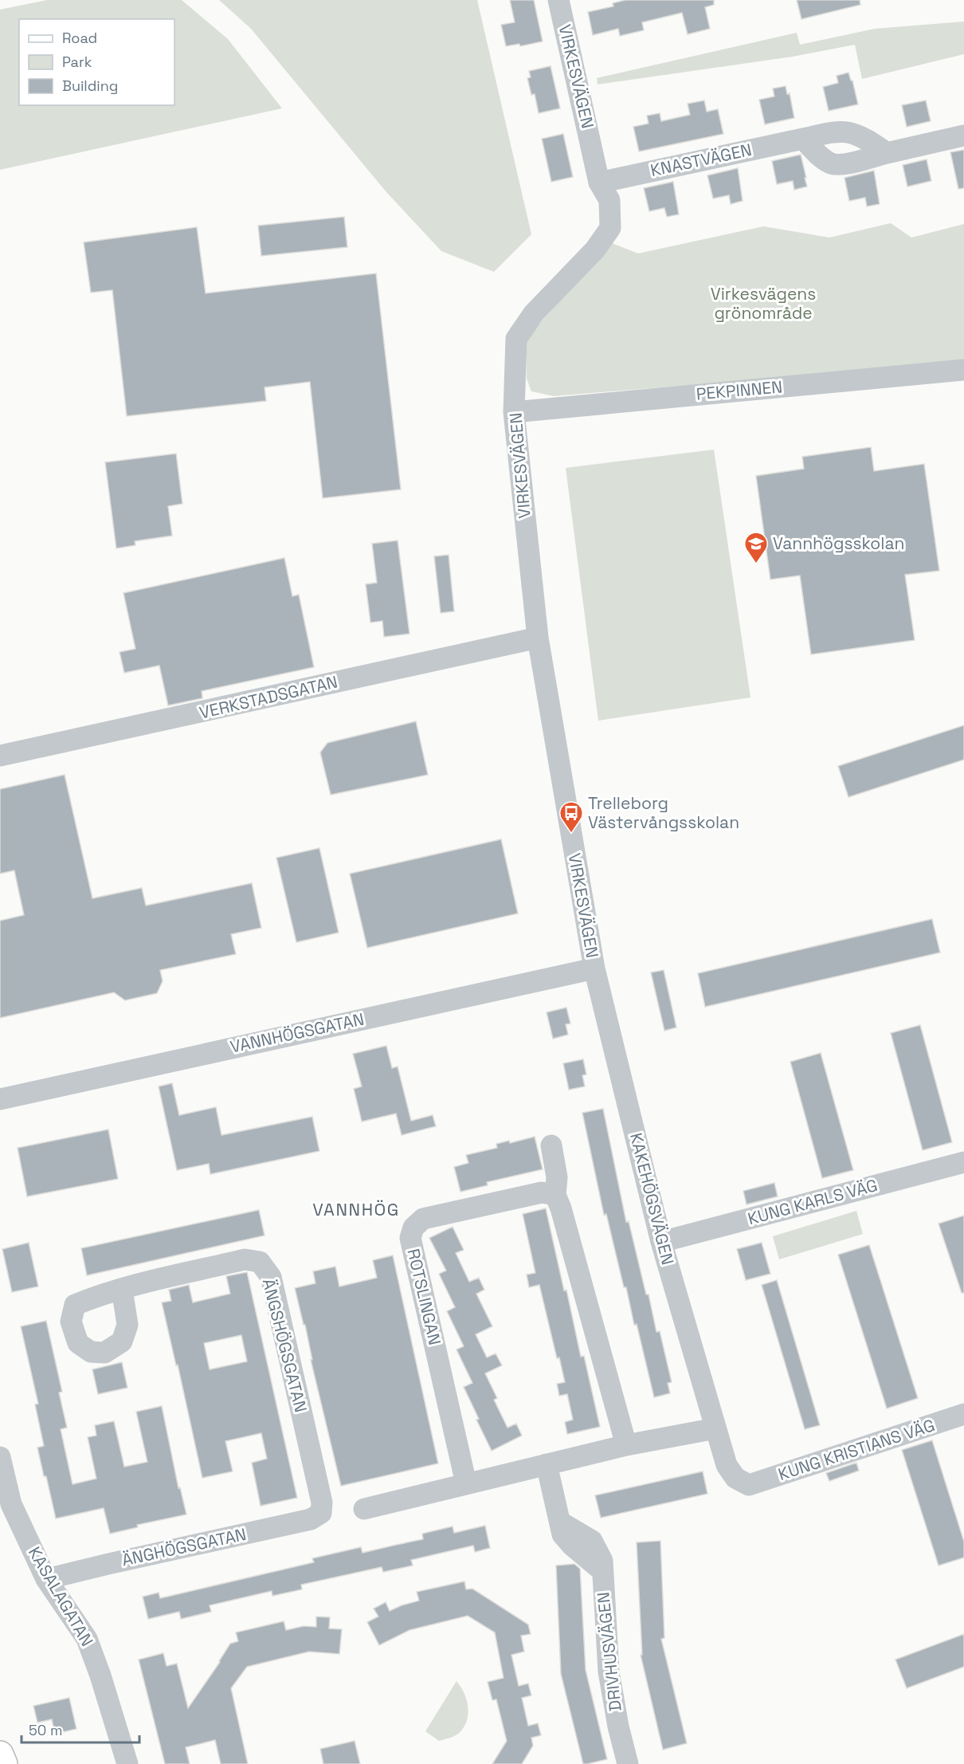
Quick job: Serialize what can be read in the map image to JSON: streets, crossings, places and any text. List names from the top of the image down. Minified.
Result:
{"streets":{"street":["VIRKESVÄGEN","KNASTVÄGEN","PEKPINNEN","VERKSTADSGATAN","VANNHÖGSGATAN","KAKEHÖGSVÄGEN","KUNG KARLS VÄG","ROTSLINGAN","ÄNGSHÖGSGATAN","KUNG KRISTIANS VÄG","ÄNGHÖGSGATAN","KASALAGATAN","DRIVHUSVÄGEN"]},"crossings":[["VIRKESVÄGEN","KNASTVÄGEN"],["VIRKESVÄGEN","PEKPINNEN"],["VIRKESVÄGEN","VERKSTADSGATAN"],["VIRKESVÄGEN","VANNHÖGSGATAN"],["VIRKESVÄGEN","KAKEHÖGSVÄGEN"],["VANNHÖGSGATAN","KAKEHÖGSVÄGEN"],["KAKEHÖGSVÄGEN","KUNG KARLS VÄG"],["KAKEHÖGSVÄGEN","KUNG KRISTIANS VÄG"],["ÄNGSHÖGSGATAN","ÄNGHÖGSGATAN"],["ÄNGHÖGSGATAN","KASALAGATAN"]],"districts":["VANNHÖG"],"parks":["Virkesvägens grönområde"],"places":{"school or university":["Vannhögsskolan"],"bus stop":["Trelleborg Västervångsskolan"]},"legend":["Road","Park","Building"],"scale_bar":"50 m"}
